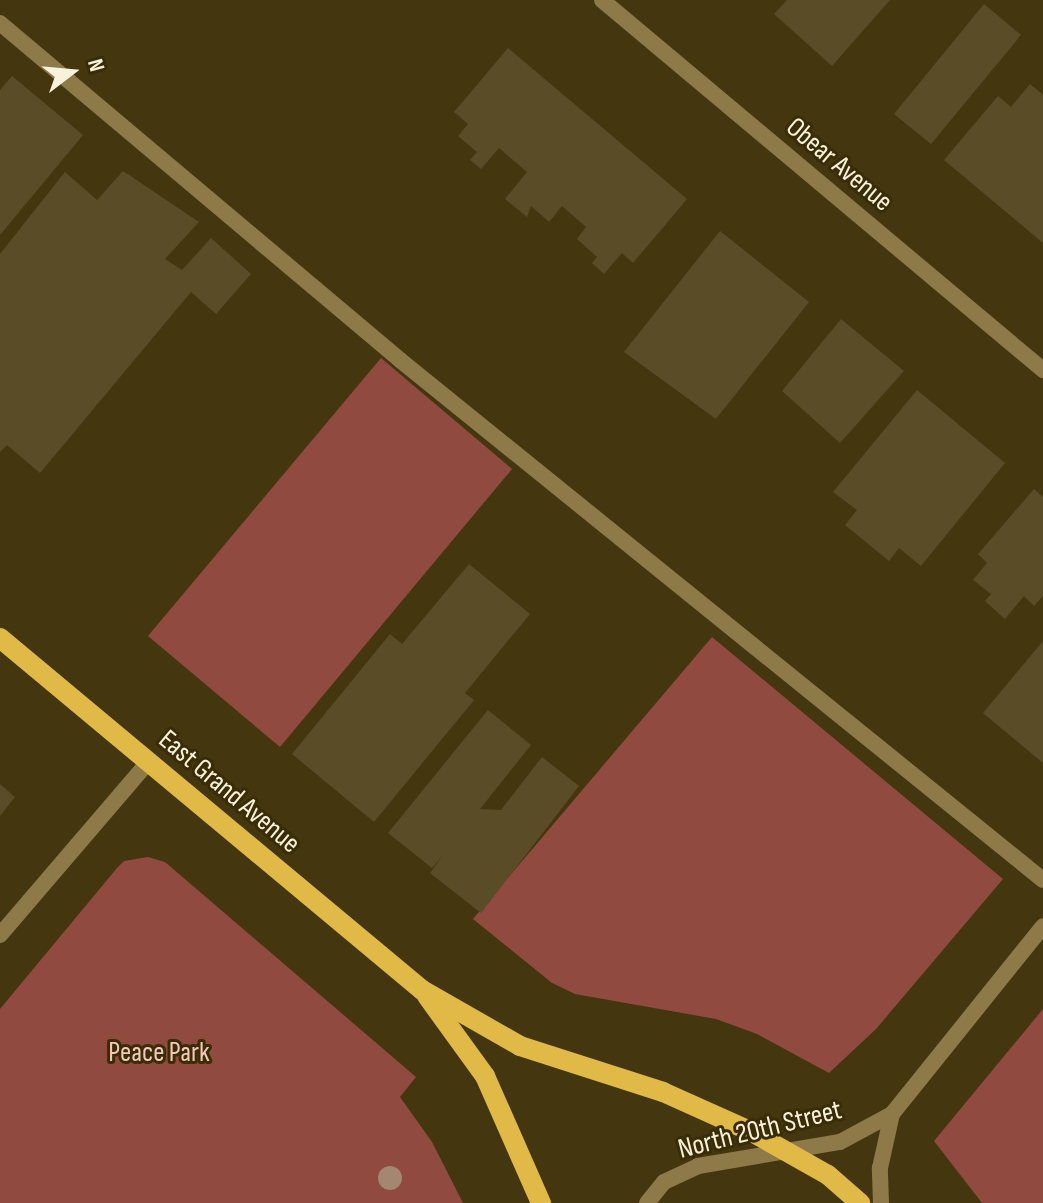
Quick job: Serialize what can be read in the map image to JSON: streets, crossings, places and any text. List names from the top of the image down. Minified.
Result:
{"streets":{"main road":["East Grand Avenue"],"street":["Obear Avenue","North 20th Street"]},"crossings":[["East Grand Avenue","North 20th Street"]],"parks":["Peace Park"],"north":"right"}
